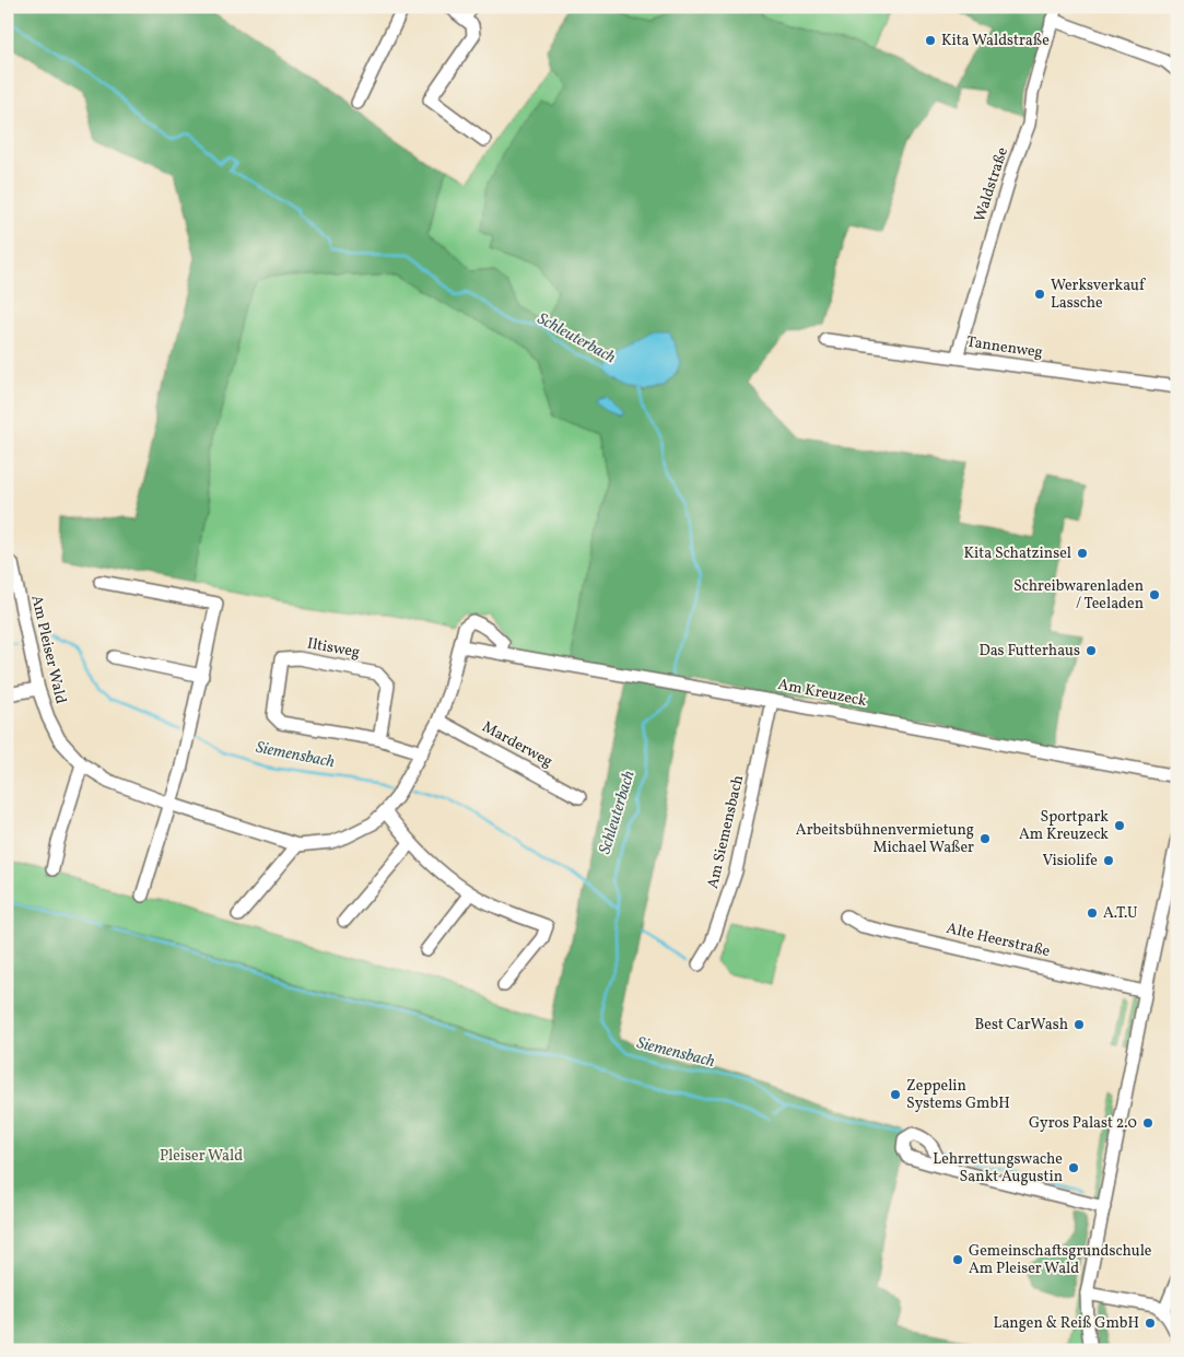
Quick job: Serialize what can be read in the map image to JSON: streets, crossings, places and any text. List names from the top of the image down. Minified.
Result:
{"streets":{"street":["Waldstraße","Tannenweg","Iltisweg","Am Pleiser Wald","Am Kreuzeck","Marderweg","Am Siemensbach","Alte Heerstraße"]},"crossings":[["Waldstraße","Tannenweg"],["Iltisweg","Am Pleiser Wald"],["Am Pleiser Wald","Am Kreuzeck"],["Am Pleiser Wald","Marderweg"],["Am Kreuzeck","Am Siemensbach"]],"water":["Schleuterbach","Siemensbach"],"parks":["Pleiser Wald"],"places":["Kita Waldstraße","Werksverkauf Lassche","Kita Schatzinsel","Schreibwarenladen / Teeladen","Das Futterhaus","Sportpark Am Kreuzeck","Arbeitsbühnenvermietung Michael Waßer","Visiolife","A.T.U","Best CarWash","Zeppelin Systems GmbH","Gyros Palast 2.0","Lehrrettungswache Sankt Augustin","Gemeinschaftsgrundschule Am Pleiser Wald","Langen & Reiß GmbH"]}
